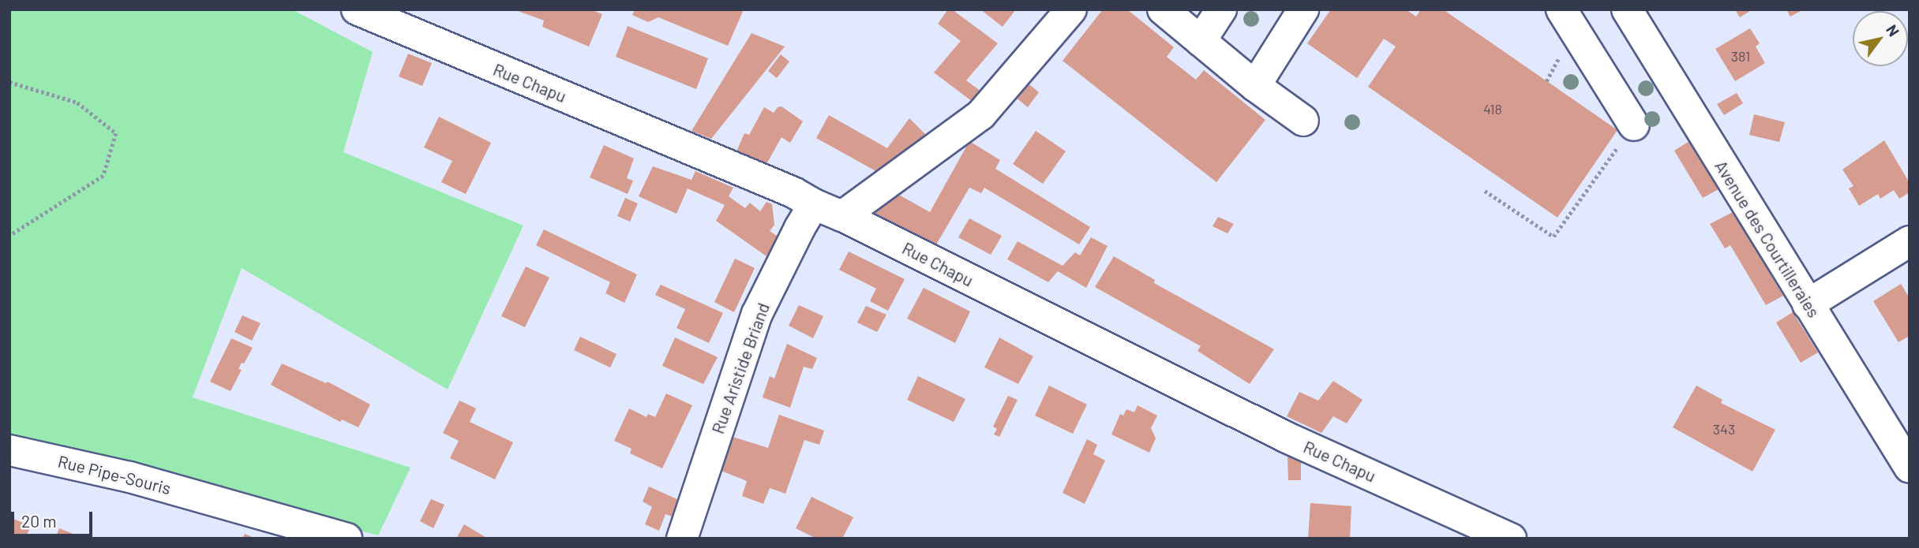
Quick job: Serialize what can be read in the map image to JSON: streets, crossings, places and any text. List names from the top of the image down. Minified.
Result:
{"streets":{"street":["Rue Chapu","Avenue des Courtilleraies","Rue Aristide Briand","Rue Pipe-Souris"]},"crossings":[["Rue Chapu","Rue Aristide Briand"]],"house_numbers":["381","418","343"],"scale_bar":"20 m","north":"top right"}
